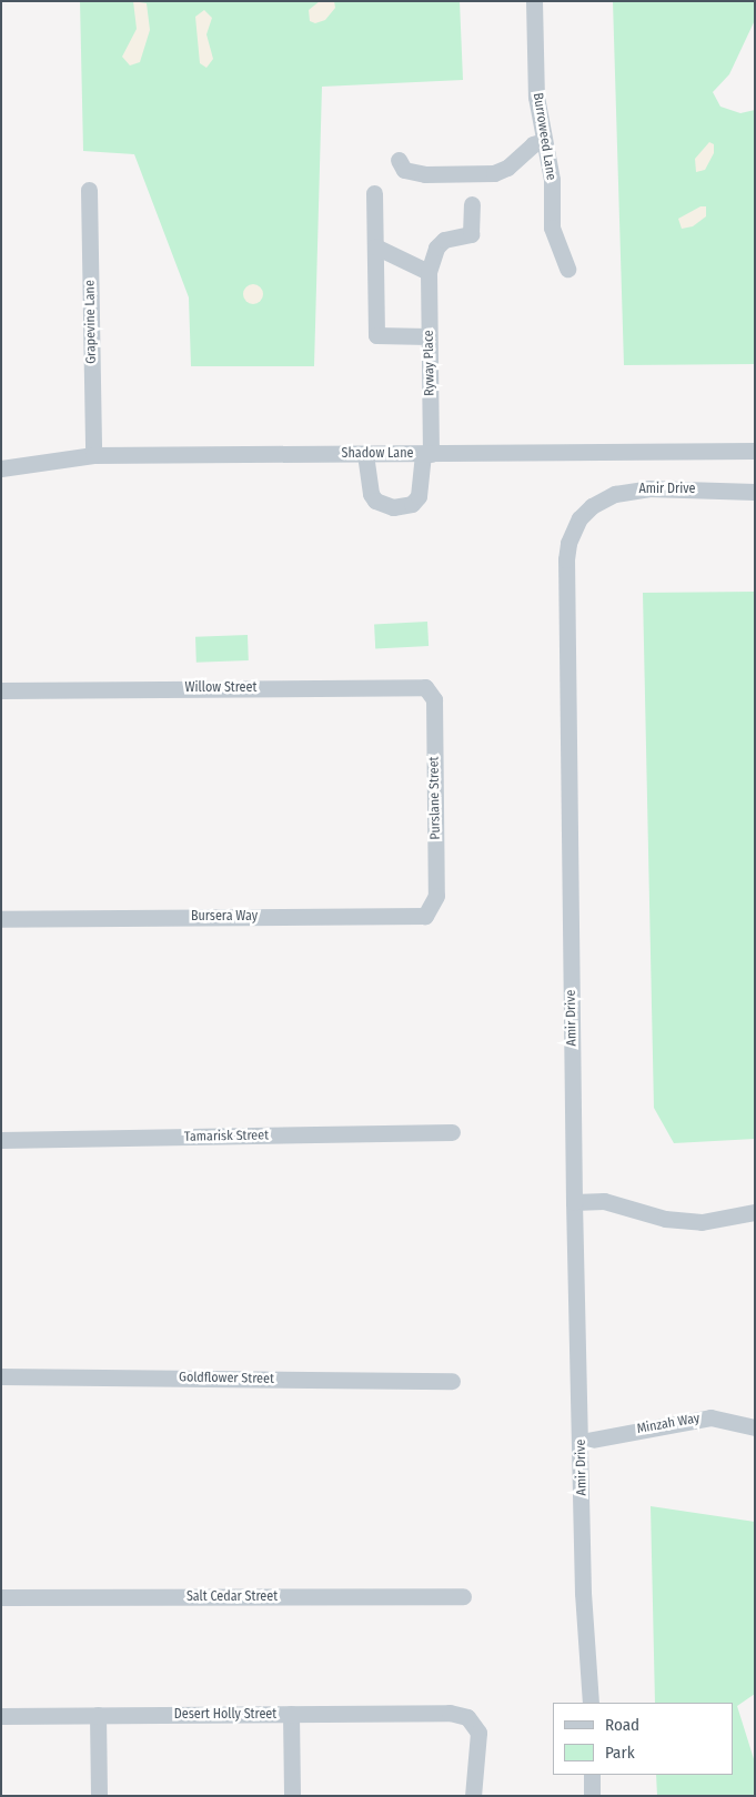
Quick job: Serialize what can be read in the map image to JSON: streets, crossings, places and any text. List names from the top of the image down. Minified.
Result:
{"streets":{"street":["Burroweed Lane","Grapevine Lane","Ryway Place","Shadow Lane","Amir Drive","Willow Street","Purslane Street","Bursera Way","Tamarisk Street","Goldflower Street","Minzah Way","Salt Cedar Street","Desert Holly Street"]},"crossings":[["Grapevine Lane","Shadow Lane"],["Ryway Place","Shadow Lane"],["Amir Drive","Minzah Way"],["Willow Street","Purslane Street"],["Purslane Street","Bursera Way"]],"legend":["Road","Park"]}
